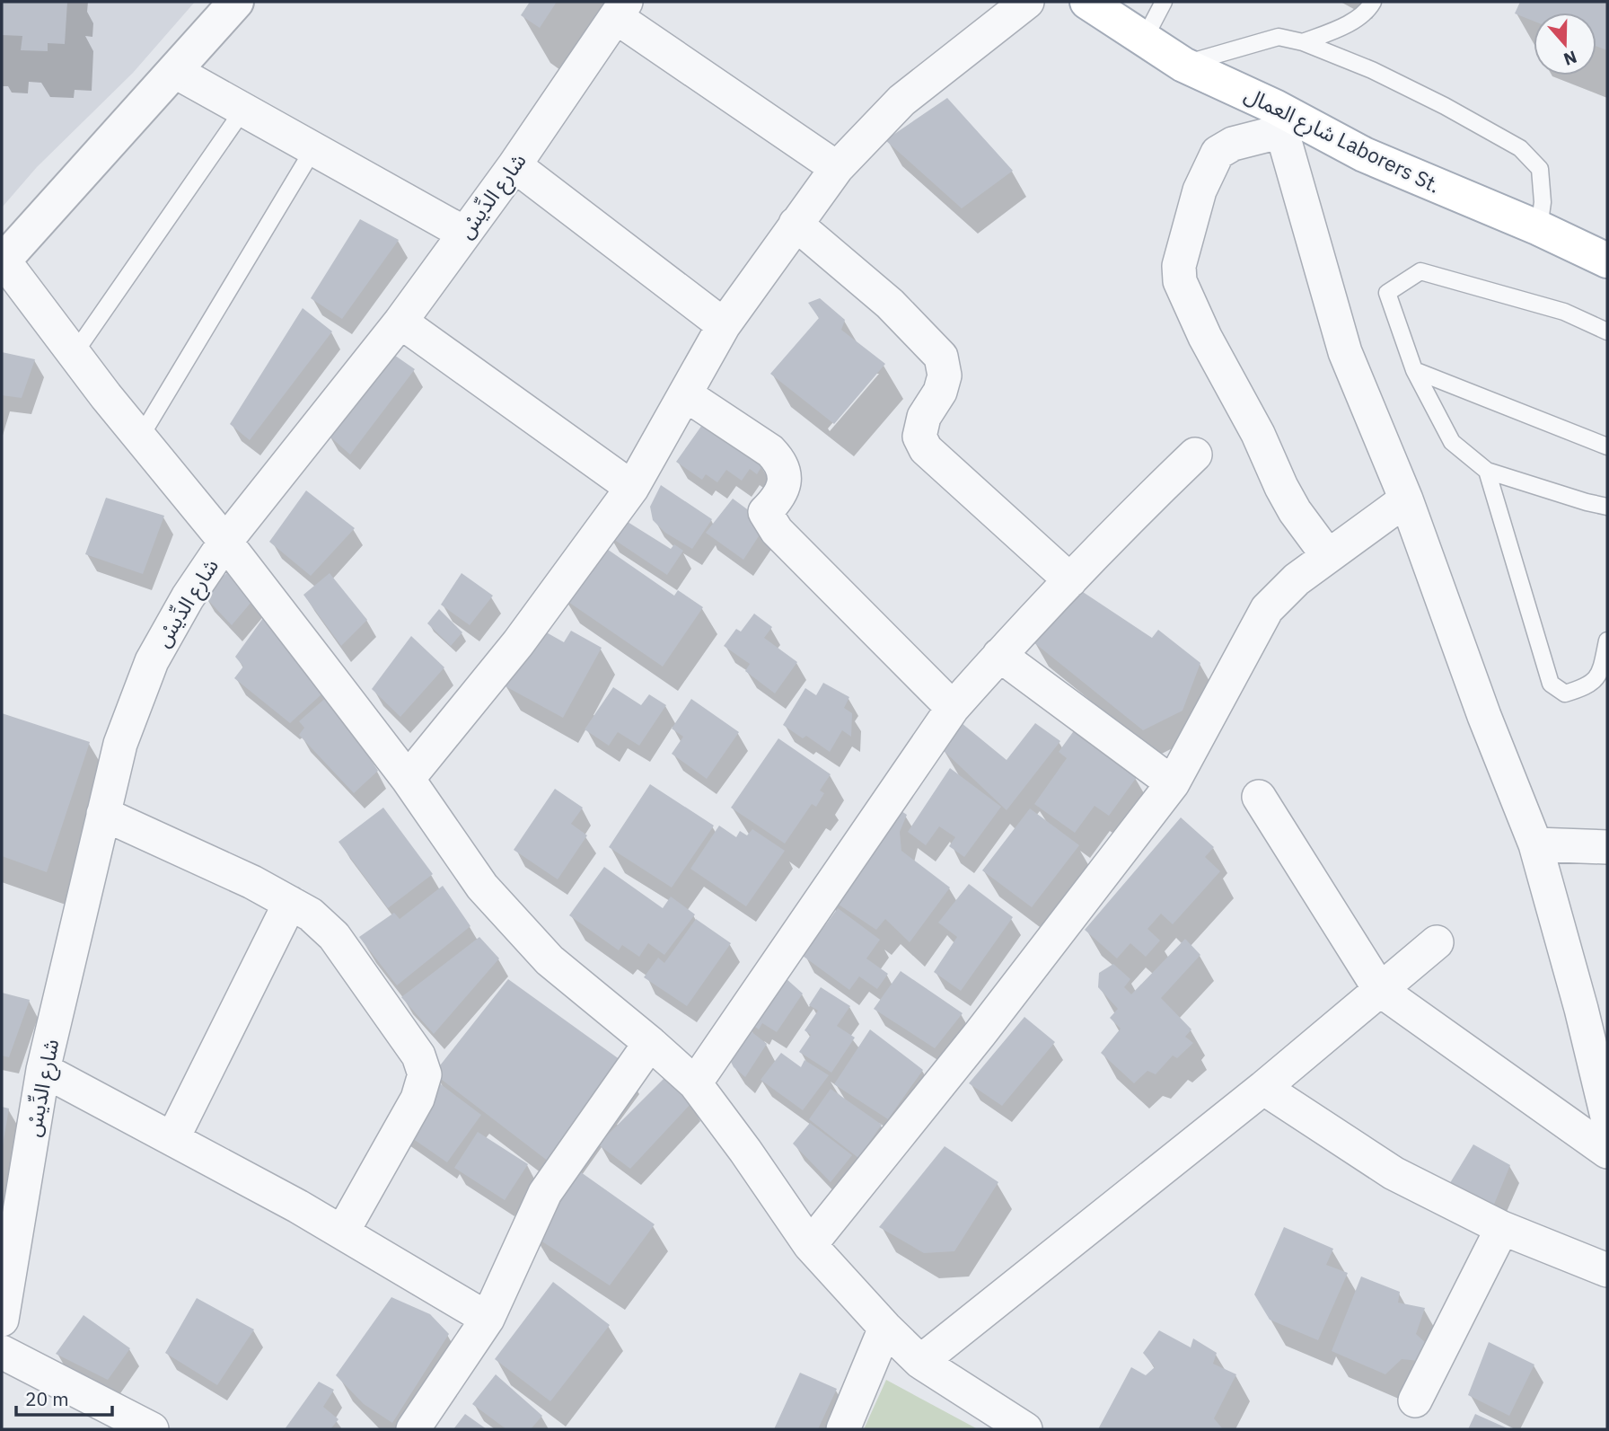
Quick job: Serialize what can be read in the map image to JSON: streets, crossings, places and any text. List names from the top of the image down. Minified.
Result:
{"streets":{"main road":["شارع العمال Laborers St."],"street":["شارع الدِّيسْ"]},"scale_bar":"20 m","north":"bottom"}
